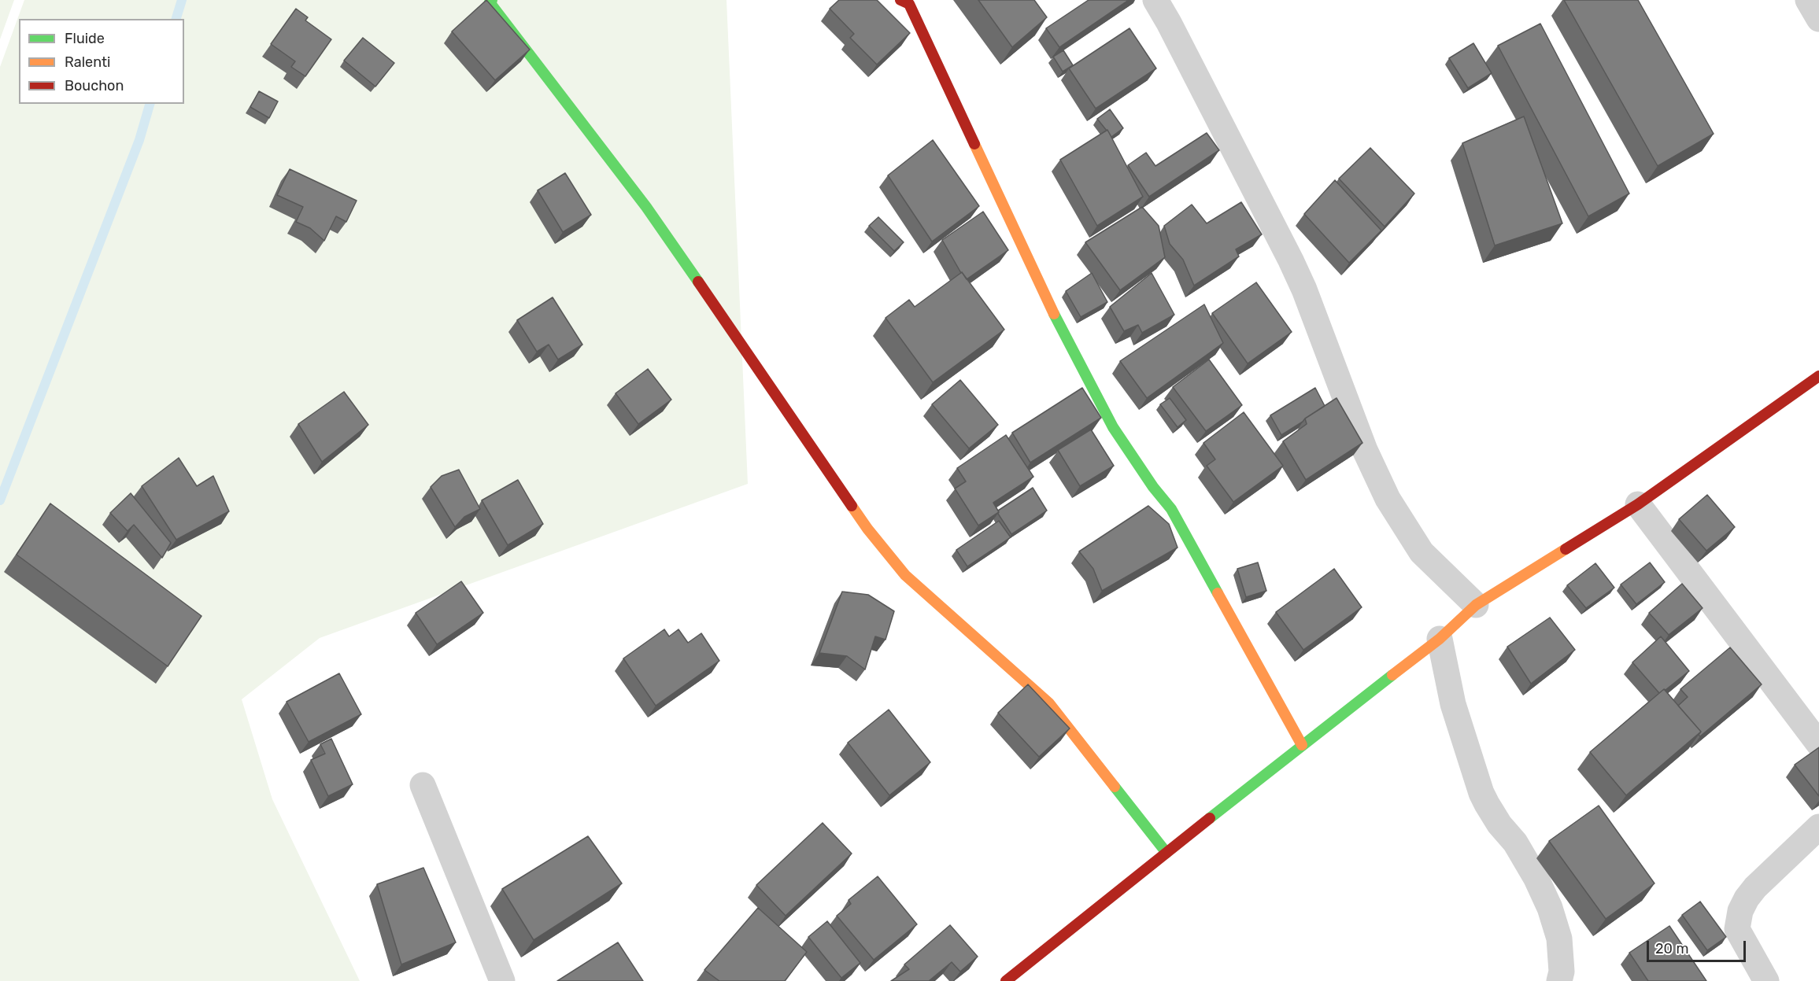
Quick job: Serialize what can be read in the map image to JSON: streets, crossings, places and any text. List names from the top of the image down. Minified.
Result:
{"legend":["Fluide","Ralenti","Bouchon"],"scale_bar":"20 m"}
